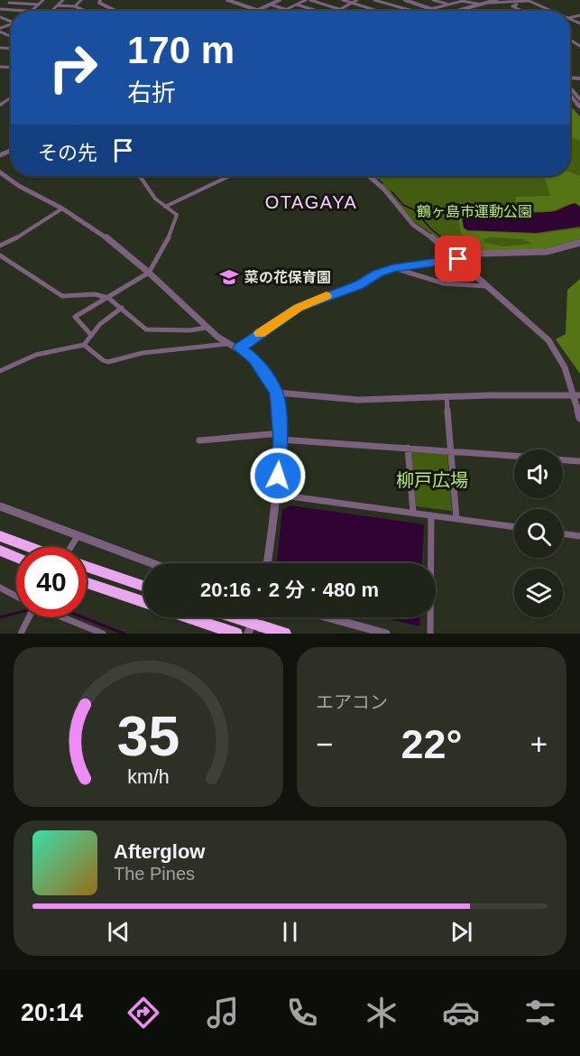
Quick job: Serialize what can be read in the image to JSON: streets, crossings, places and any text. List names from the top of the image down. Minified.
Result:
{"districts":["OTAGAYA"],"parks":["鶴ヶ島市運動公園","柳戸広場"],"places":{"school or university":["菜の花保育園"]},"page":{"turn":["170 m","右折"],"then":"その先","limit":"40","trip":"20:16 · 2 分 · 480 m","tile":"エアコン","heat":["−","22°","+"],"song":["Afterglow","The Pines"],"tabs":"20:14","gauge":["35","km/h"]}}
